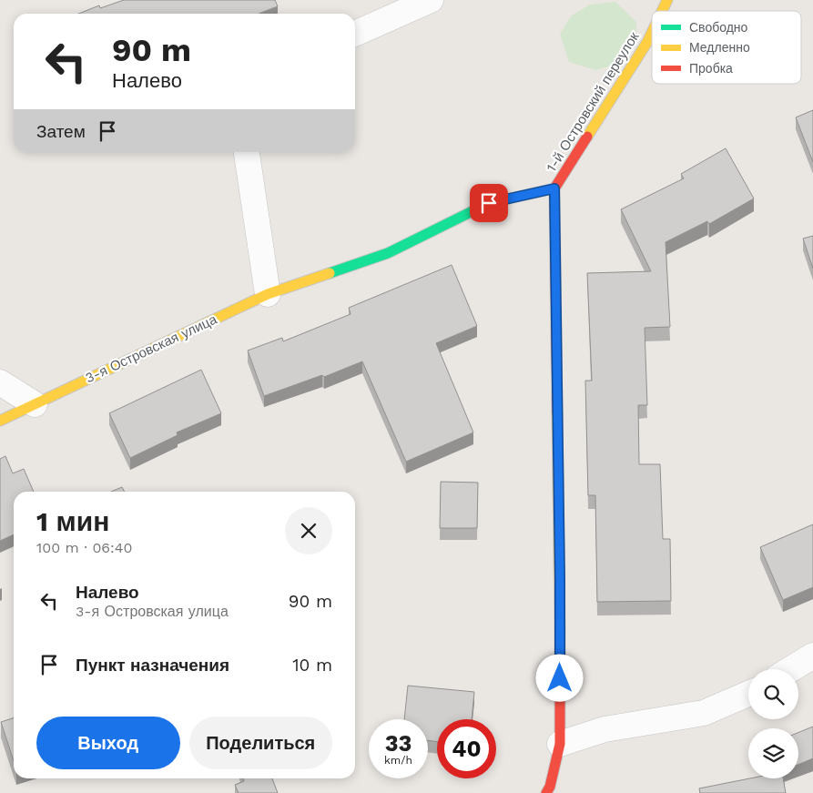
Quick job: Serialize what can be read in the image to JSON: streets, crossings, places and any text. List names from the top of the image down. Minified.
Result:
{"streets":{"street":["1-й Островский переулок","3-я Островская улица"]},"crossings":[["1-й Островский переулок","3-я Островская улица"]],"legend":["Свободно","Медленно","Пробка"],"page":{"turn":["90 m","Налево"],"then":"Затем","heading":["1 мин","100 m · 06:40"],"list":[{"name":"Налево","note":"3-я Островская улица","value":"90 m"},{"name":"Пункт назначения","value":"10 m"}],"buttons":["Выход","Поделиться"],"speed":"33 km/h","limit":"40"}}
